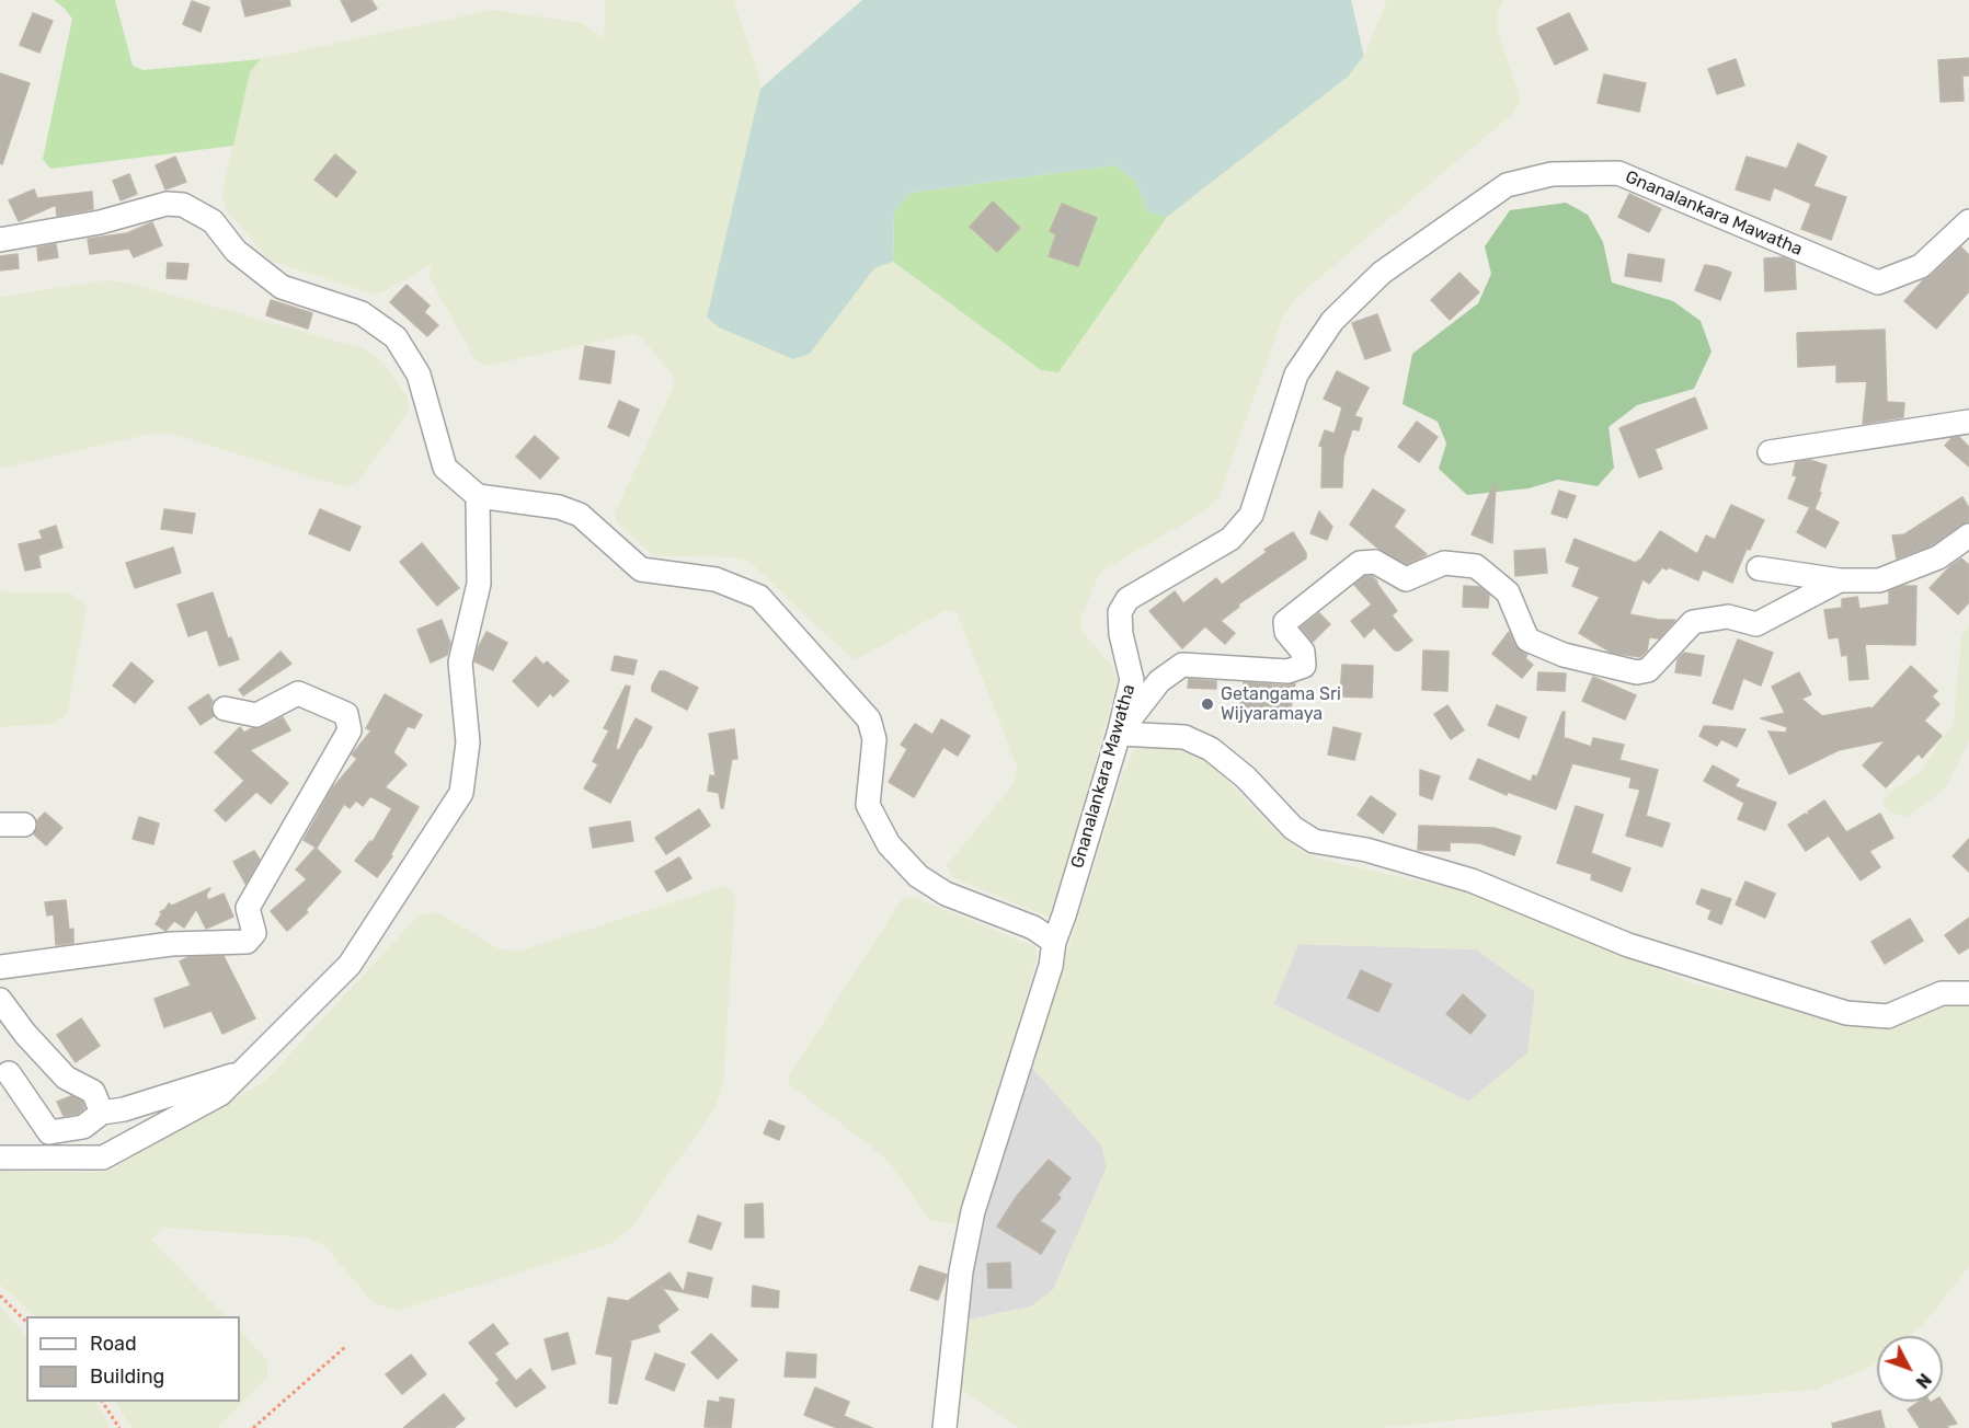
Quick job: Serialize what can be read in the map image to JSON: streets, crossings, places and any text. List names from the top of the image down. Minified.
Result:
{"streets":{"street":["Gnanalankara Mawatha"]},"places":["Getangama Sri Wijyaramaya"],"legend":["Road","Building"],"north":"bottom right"}
